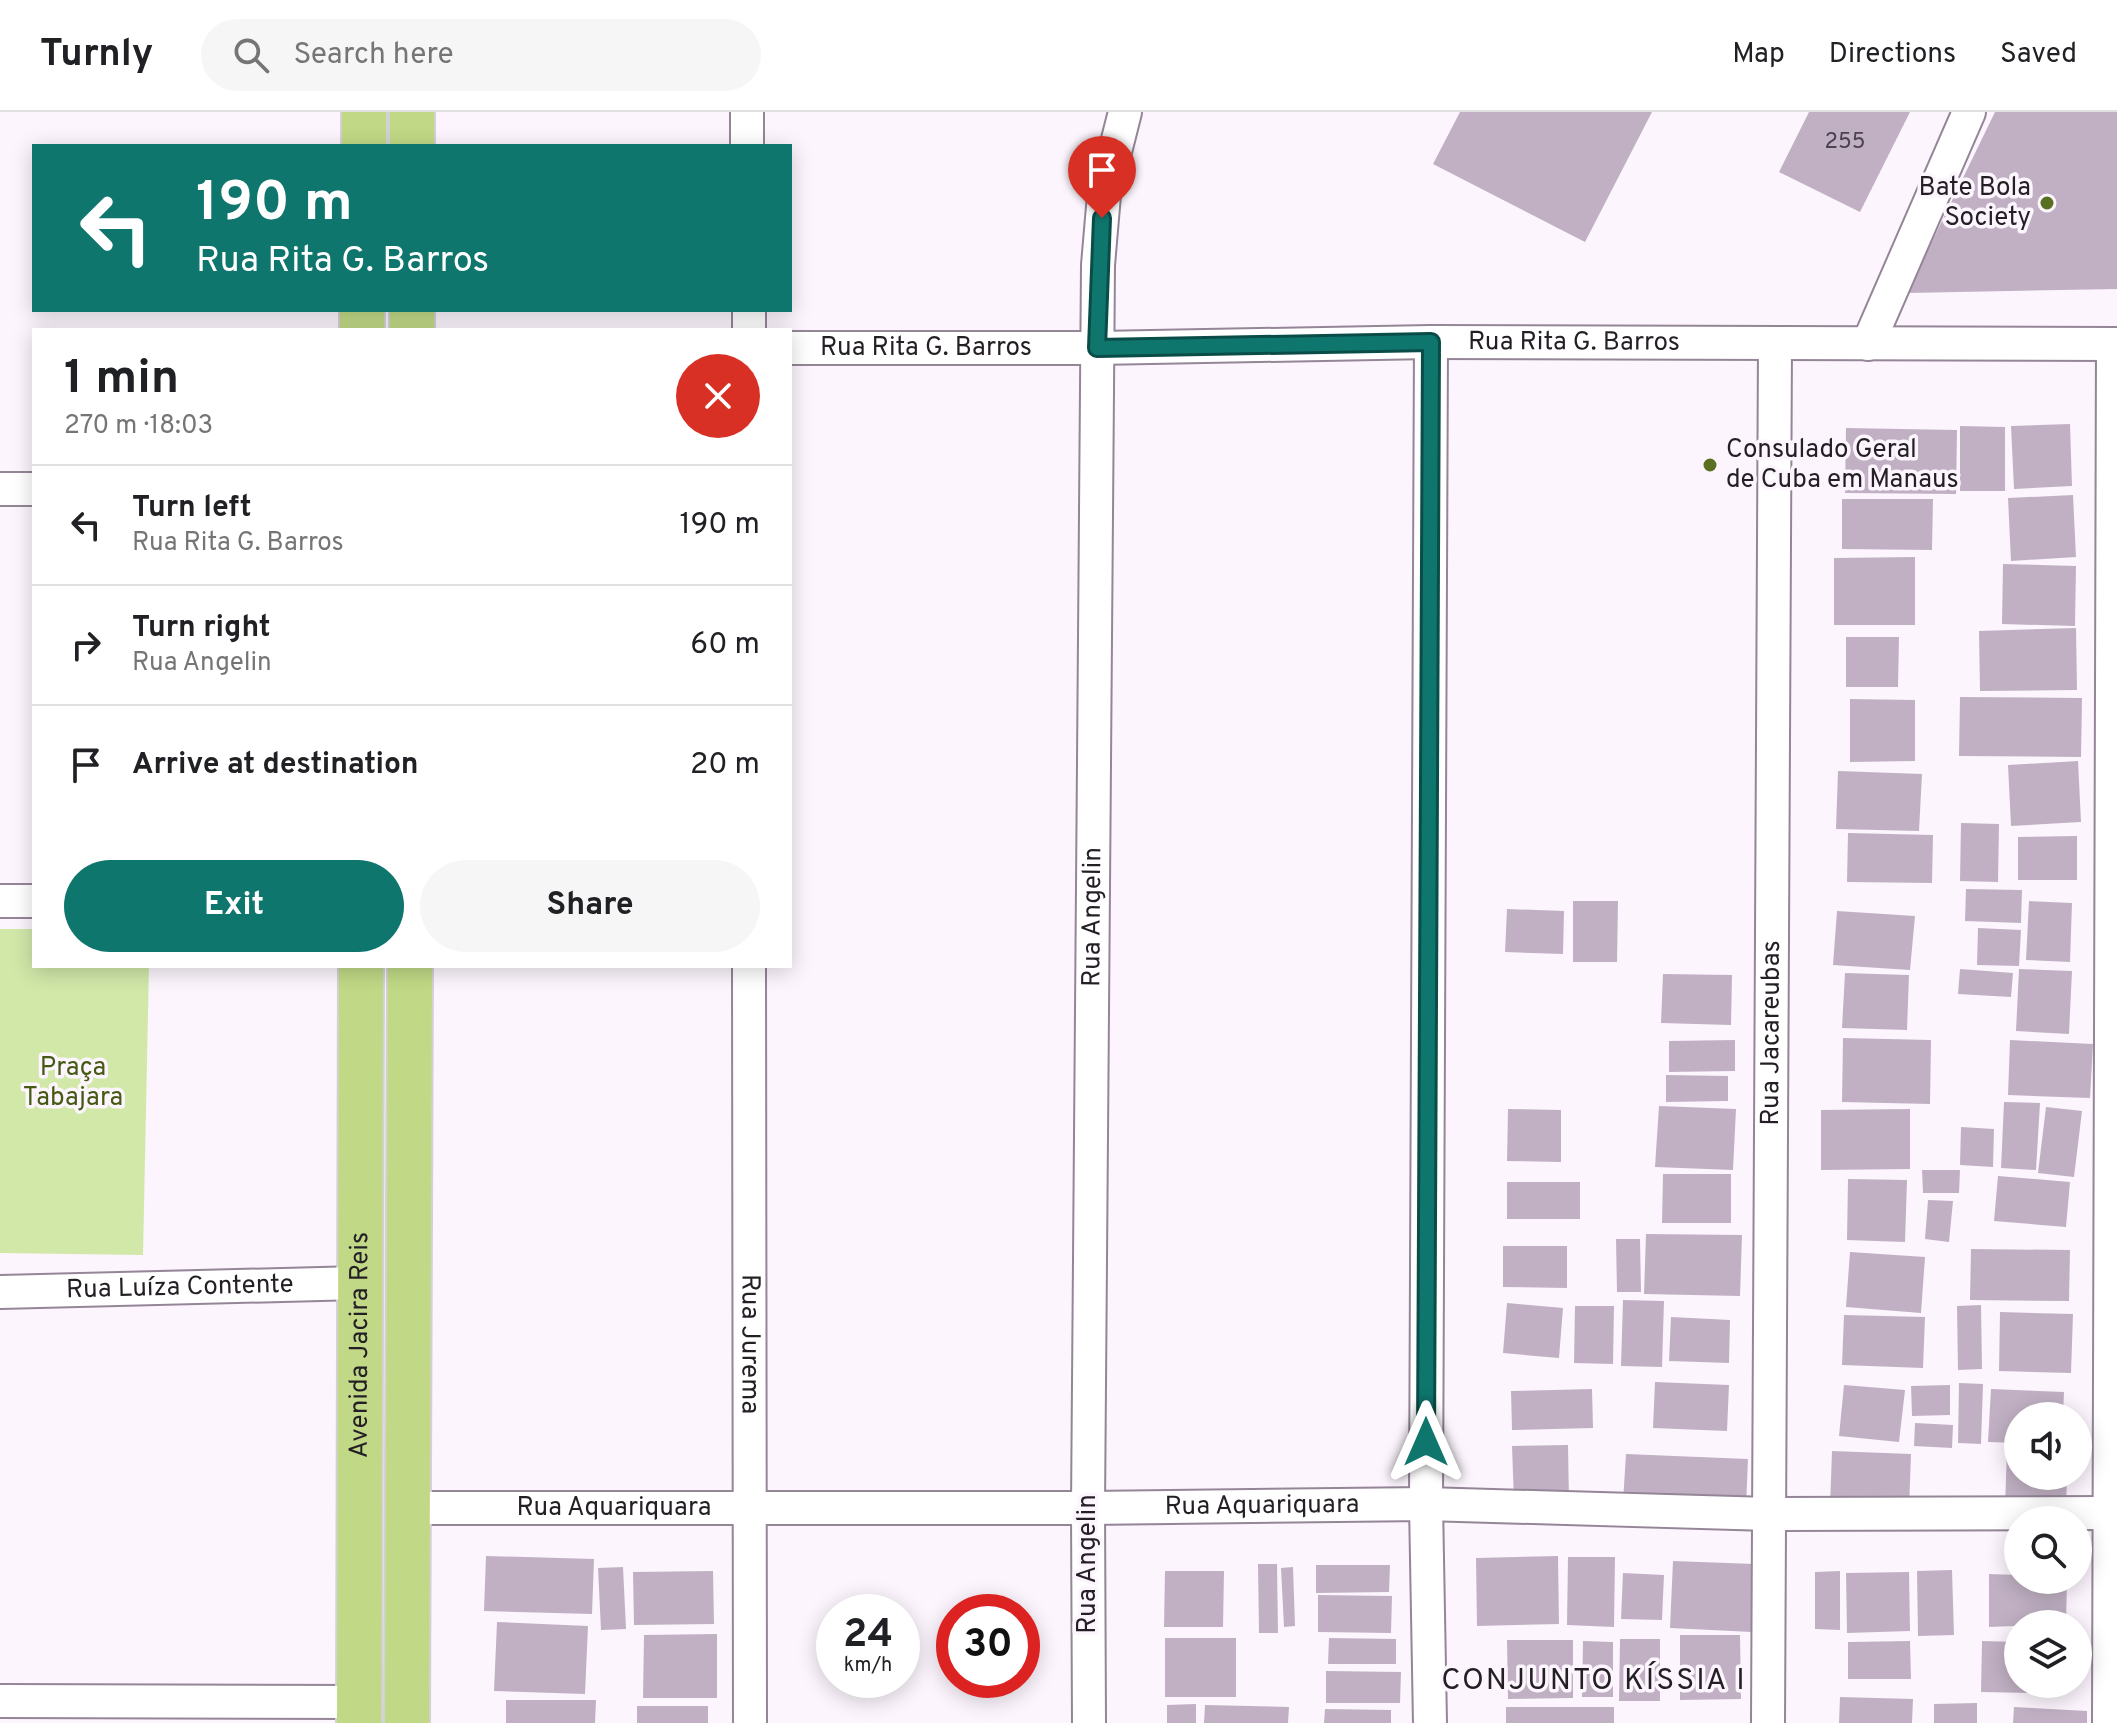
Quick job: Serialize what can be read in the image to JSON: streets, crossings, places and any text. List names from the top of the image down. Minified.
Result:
{"streets":{"main road":["Avenida Jacira Reis"],"street":["Rua Rita G. Barros","Rua Angelin","Rua Jacareubas","Rua Luíza Contente","Rua Jurema","Rua Aquariquara"]},"crossings":[["Rua Rita G. Barros","Rua Angelin"],["Rua Rita G. Barros","Rua Jacareubas"],["Rua Angelin","Rua Aquariquara"],["Rua Jacareubas","Rua Aquariquara"],["Rua Luíza Contente","Avenida Jacira Reis"],["Avenida Jacira Reis","Rua Aquariquara"],["Rua Jurema","Rua Aquariquara"]],"districts":["CONJUNTO KÍSSIA I"],"parks":["Praça Tabajara"],"places":["Bate Bola Society","Consulado Geral de Cuba em Manaus"],"house_numbers":["255"],"page":{"header":"Turnly","search":"Search here","nav":["Map","Directions","Saved"],"turn":["190 m","Rua Rita G. Barros"],"heading":["1 min","270 m · 18:03"],"list":[{"name":"Turn left","note":"Rua Rita G. Barros","value":"190 m"},{"name":"Turn right","note":"Rua Angelin","value":"60 m"},{"name":"Arrive at destination","value":"20 m"}],"buttons":["Exit","Share"],"speed":"24 km/h","limit":"30"}}
